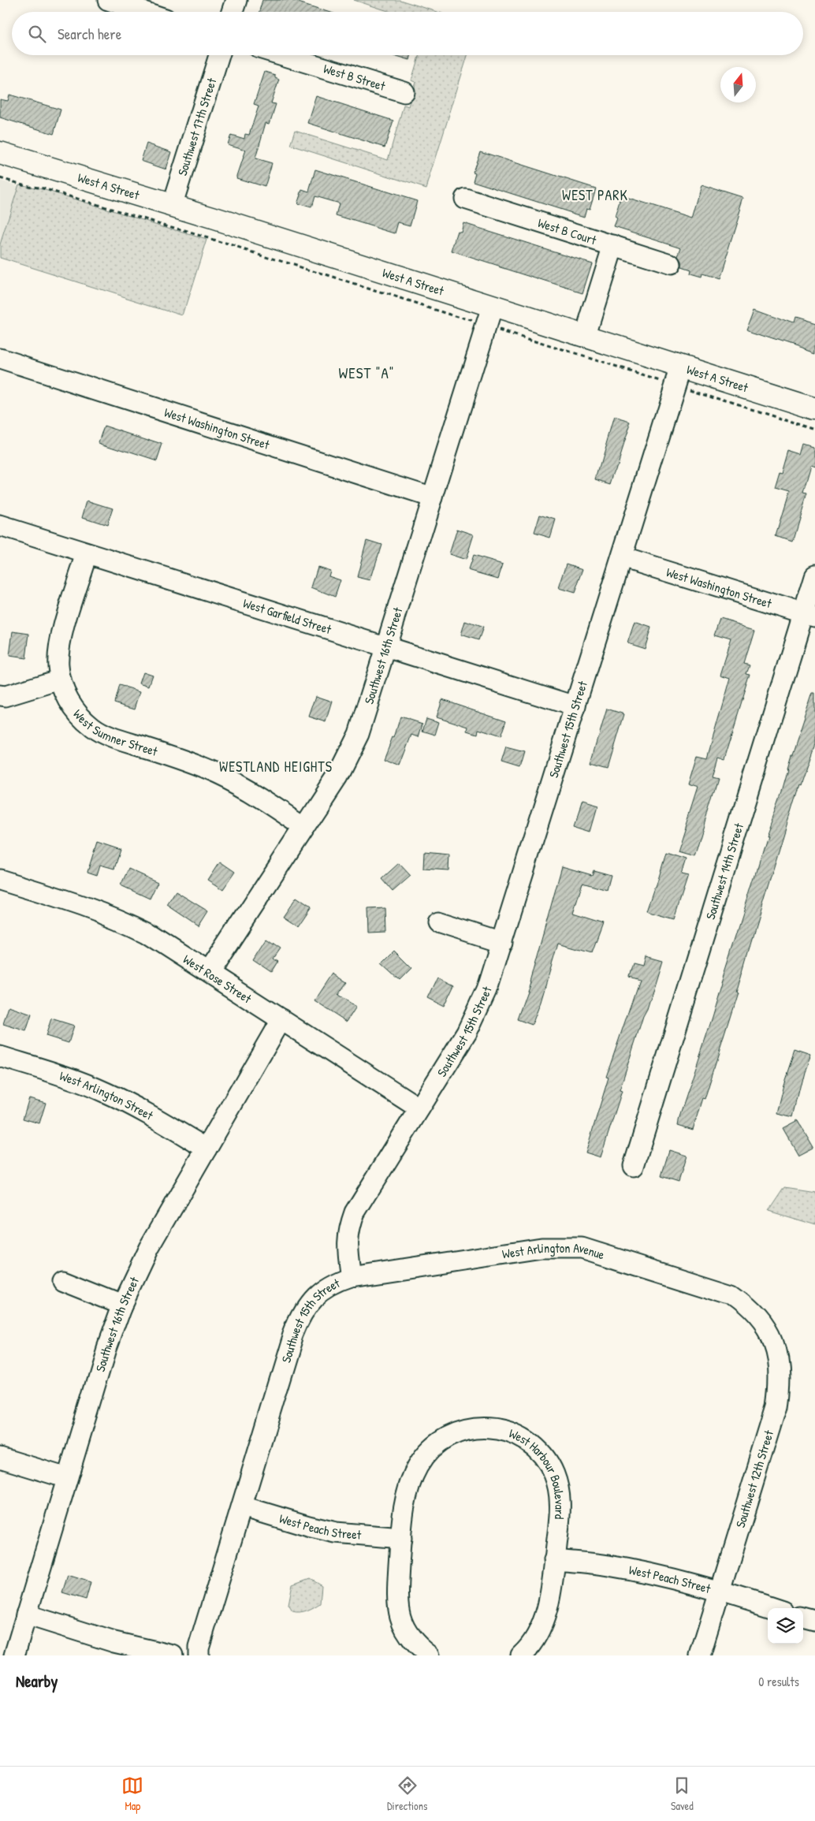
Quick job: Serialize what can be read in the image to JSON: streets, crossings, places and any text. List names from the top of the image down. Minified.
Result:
{"streets":{"main road":["West A Street"],"street":["West B Street","Southwest 17th Street","West B Court","West Washington Street","West Garfield Street","Southwest 16th Street","West Sumner Street","Southwest 15th Street","Southwest 14th Street","West Rose Street","West Arlington Street","West Arlington Avenue","West Harbour Boulevard","Southwest 12th Street","West Peach Street"]},"crossings":[["Southwest 17th Street","West A Street"],["West A Street","Southwest 16th Street"],["West A Street","Southwest 15th Street"],["West Washington Street","Southwest 16th Street"],["West Washington Street","Southwest 15th Street"],["West Washington Street","Southwest 14th Street"],["West Garfield Street","Southwest 16th Street"],["West Garfield Street","West Sumner Street"],["West Garfield Street","Southwest 15th Street"],["Southwest 16th Street","West Sumner Street"],["Southwest 16th Street","West Rose Street"],["Southwest 16th Street","West Arlington Street"],["Southwest 15th Street","West Rose Street"],["Southwest 15th Street","West Arlington Avenue"],["Southwest 15th Street","West Peach Street"],["West Arlington Avenue","Southwest 12th Street"],["West Harbour Boulevard","West Peach Street"],["Southwest 12th Street","West Peach Street"]],"districts":["WEST PARK","WEST \"A\"","WESTLAND HEIGHTS"],"north":"top","page":{"search":"Search here","heading":["Nearby","0 results"],"nav":["Map","Directions","Saved"]}}
